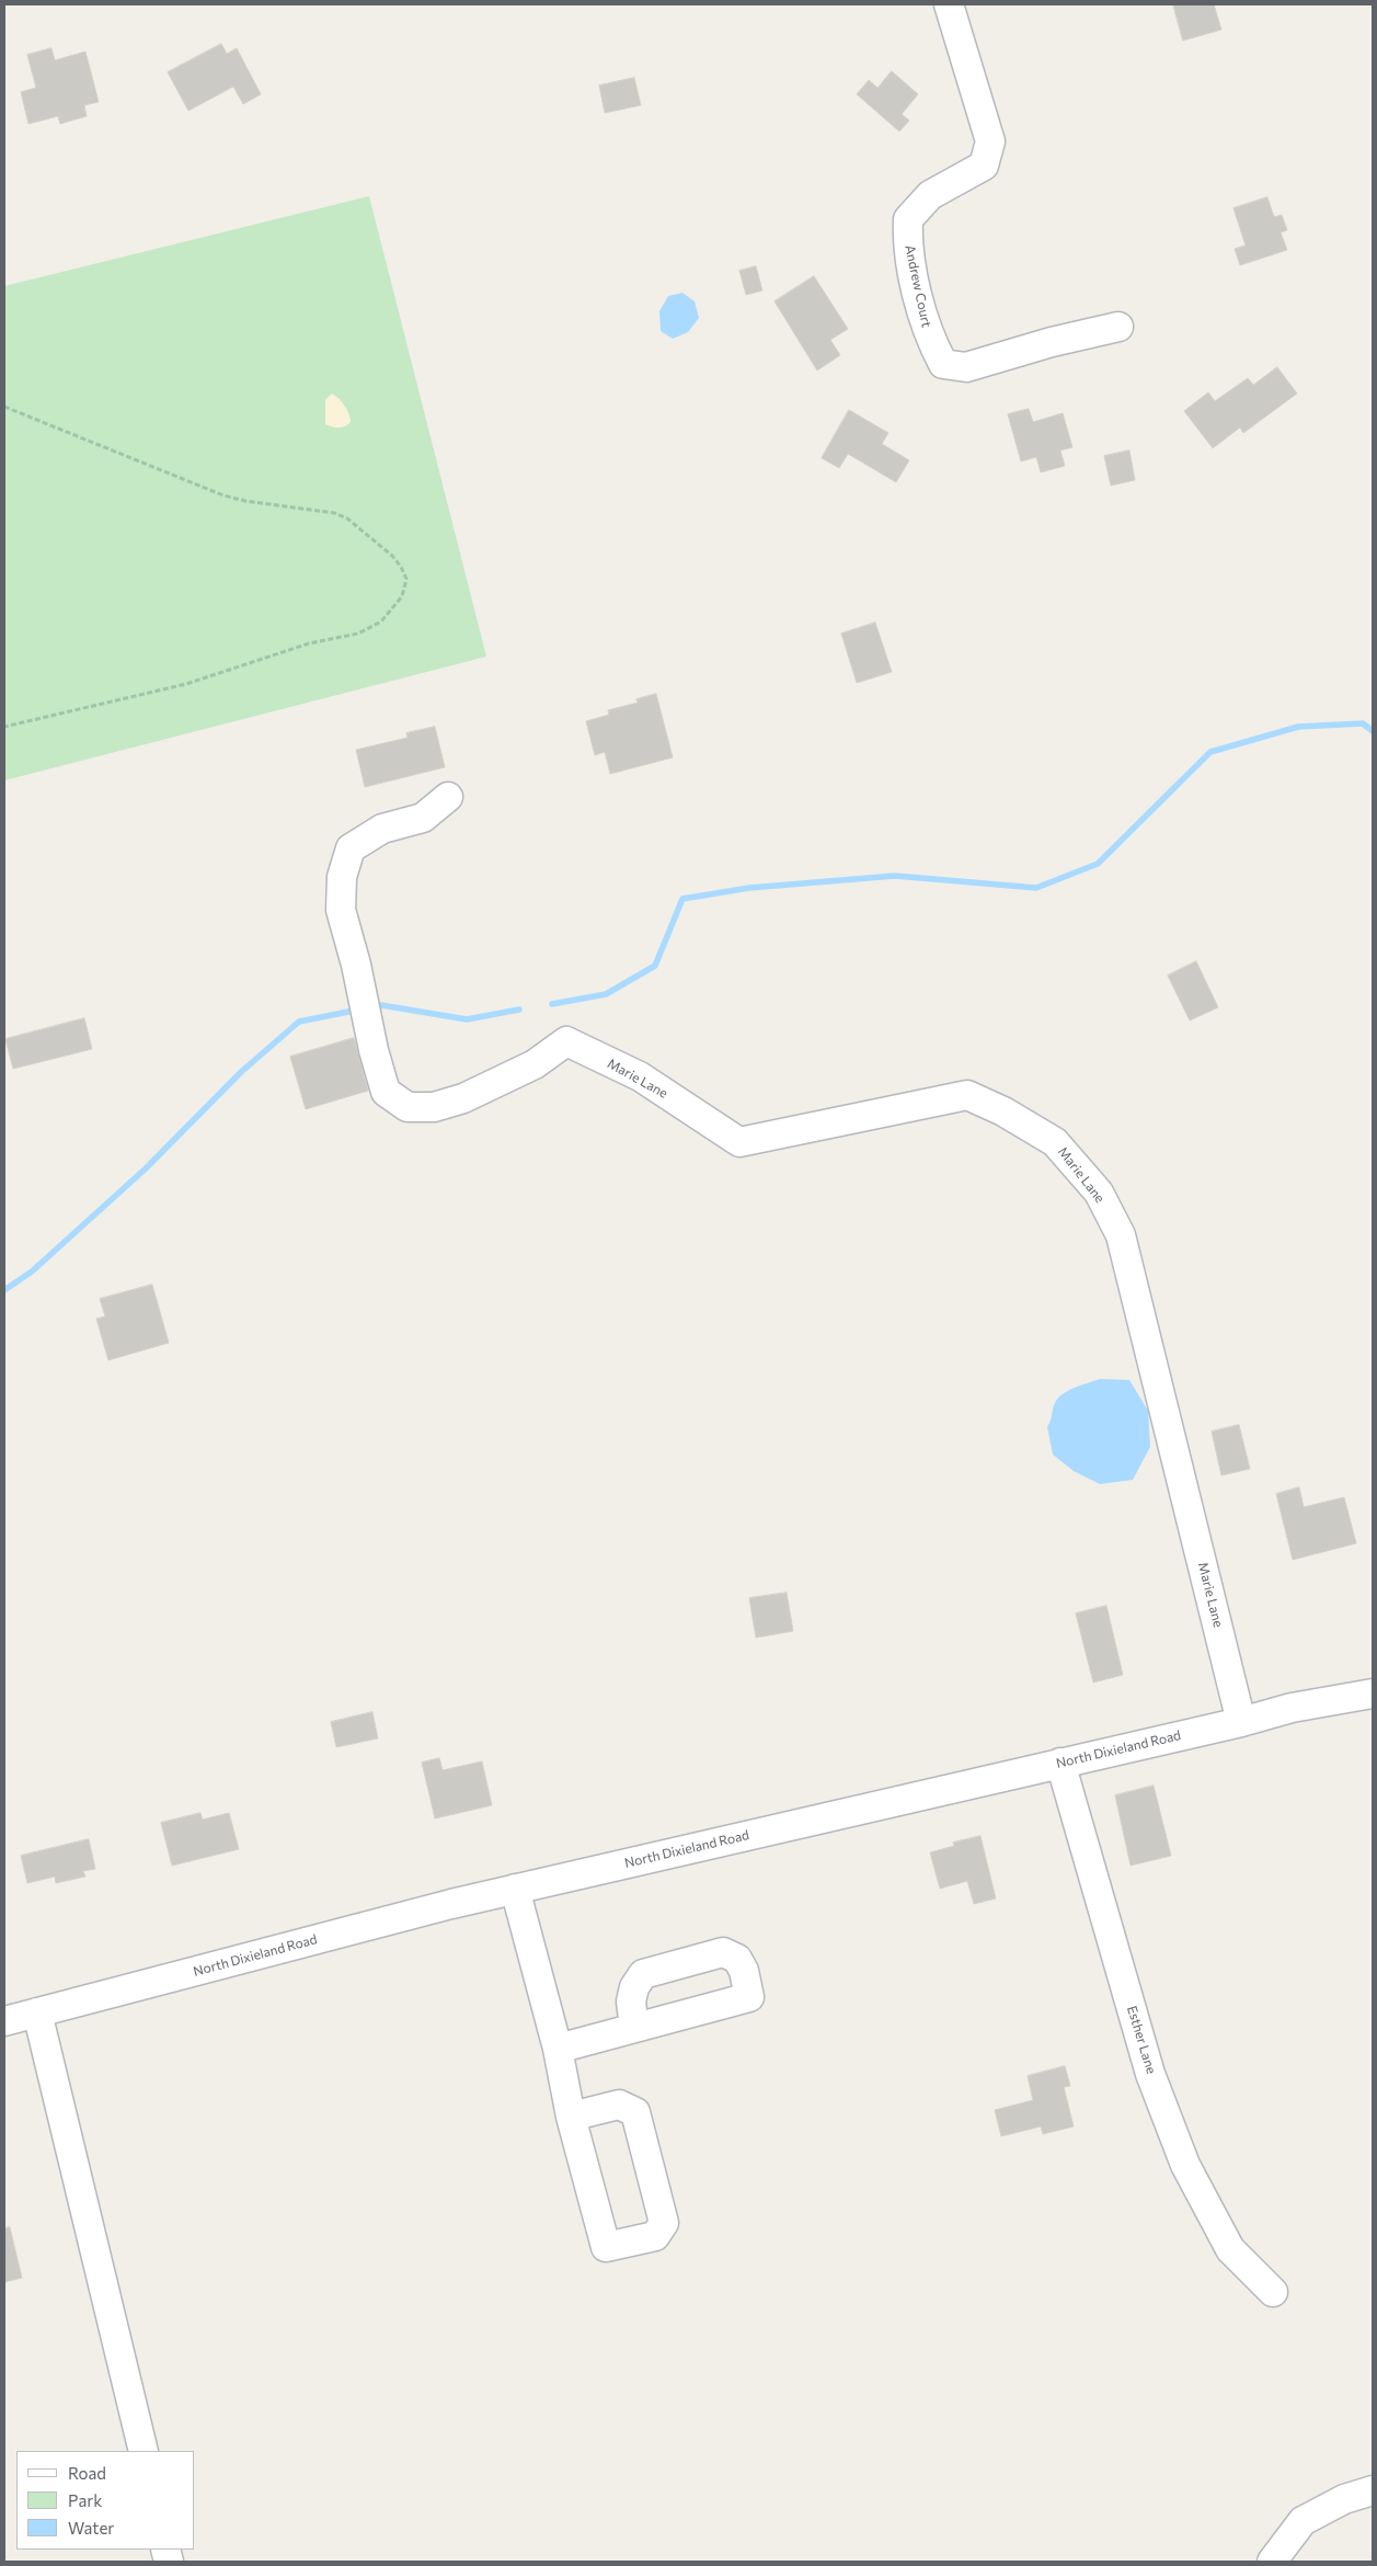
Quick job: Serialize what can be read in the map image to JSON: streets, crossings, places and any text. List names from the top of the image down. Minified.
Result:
{"streets":{"street":["Andrew Court","Marie Lane","North Dixieland Road","Esther Lane"]},"crossings":[["Marie Lane","North Dixieland Road"],["North Dixieland Road","Esther Lane"]],"legend":["Road","Park","Water"]}
